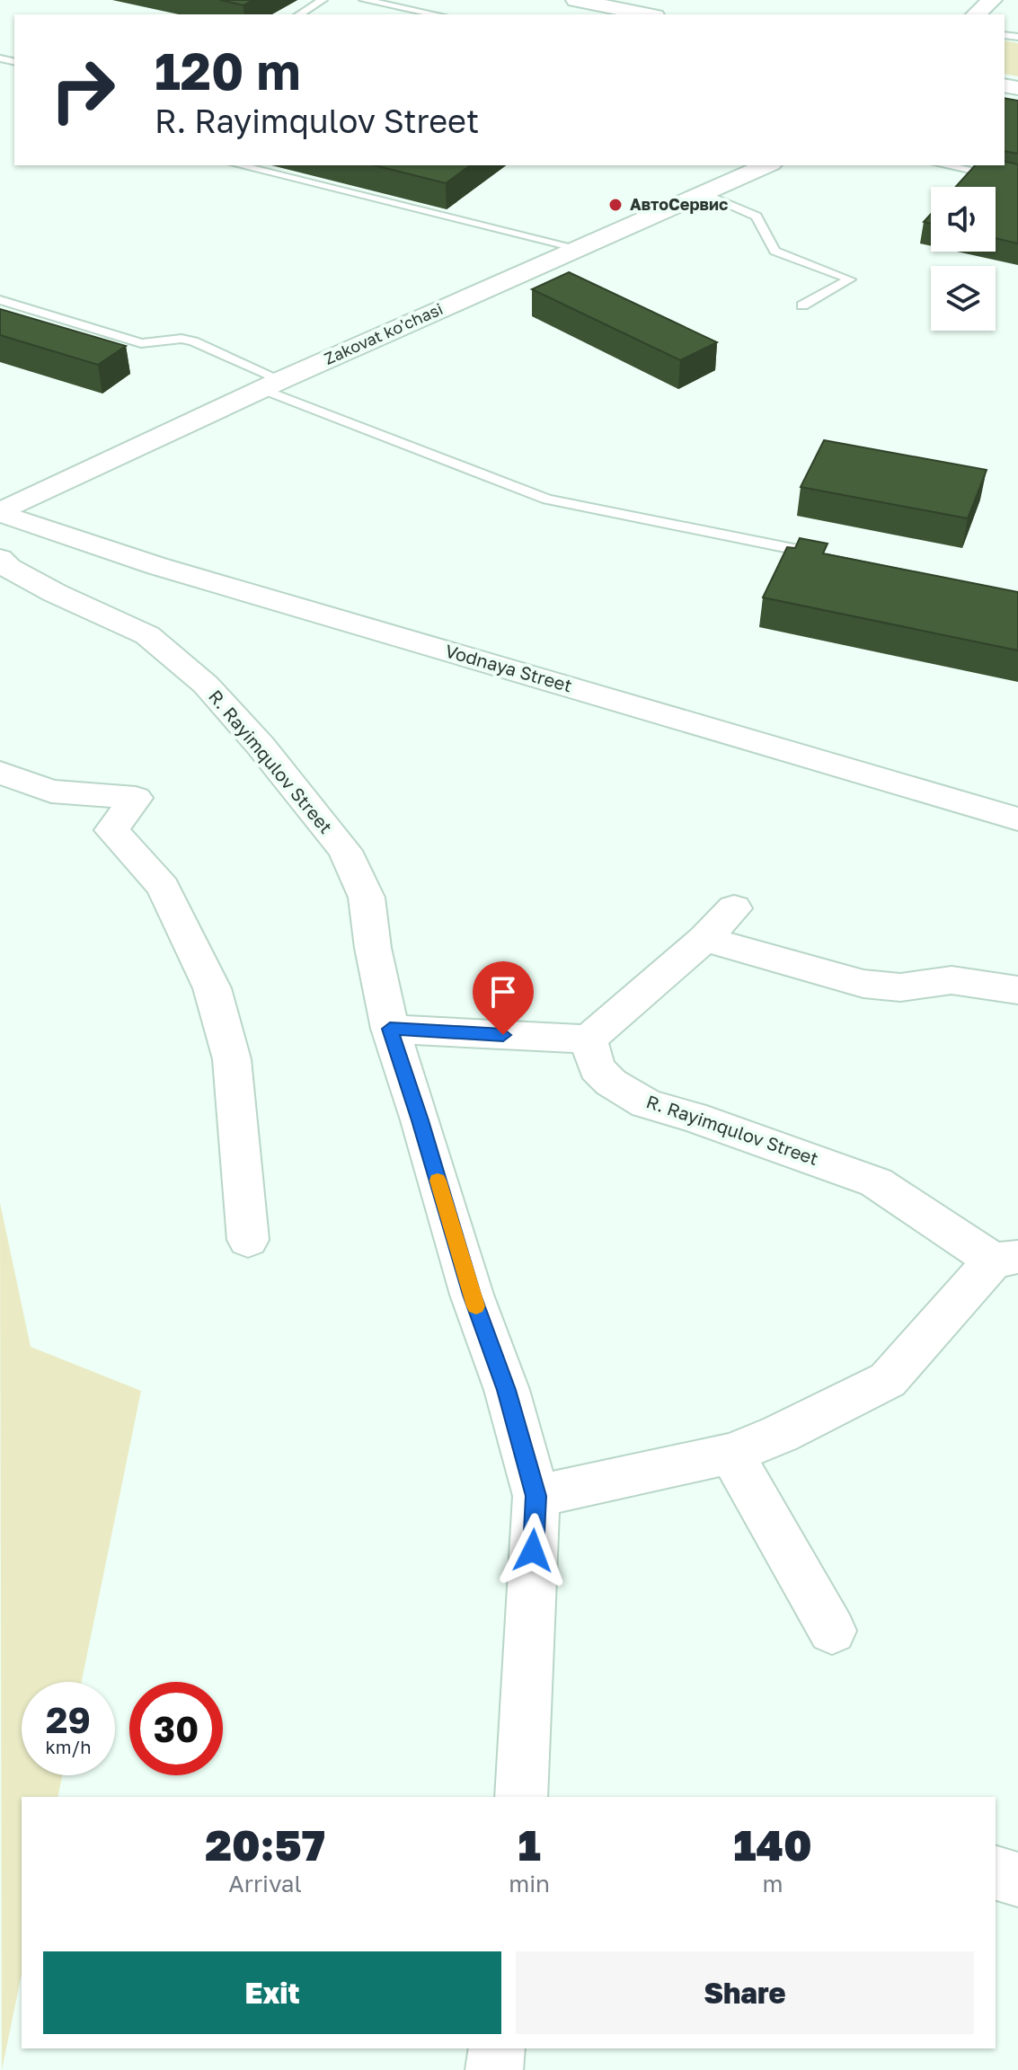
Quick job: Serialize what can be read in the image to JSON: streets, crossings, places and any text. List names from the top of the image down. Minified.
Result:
{"streets":{"main road":["Zakovat ko'chasi"],"street":["Vodnaya Street","R. Rayimqulov Street"]},"crossings":[["Zakovat ko'chasi","Vodnaya Street"]],"places":["АвтоСервис"],"page":{"turn":["120 m","R. Rayimqulov Street"],"speed":"29 km/h","limit":"30","eta":["20:57","Arrival","1","min","140","m"],"buttons":["Exit","Share"]}}
